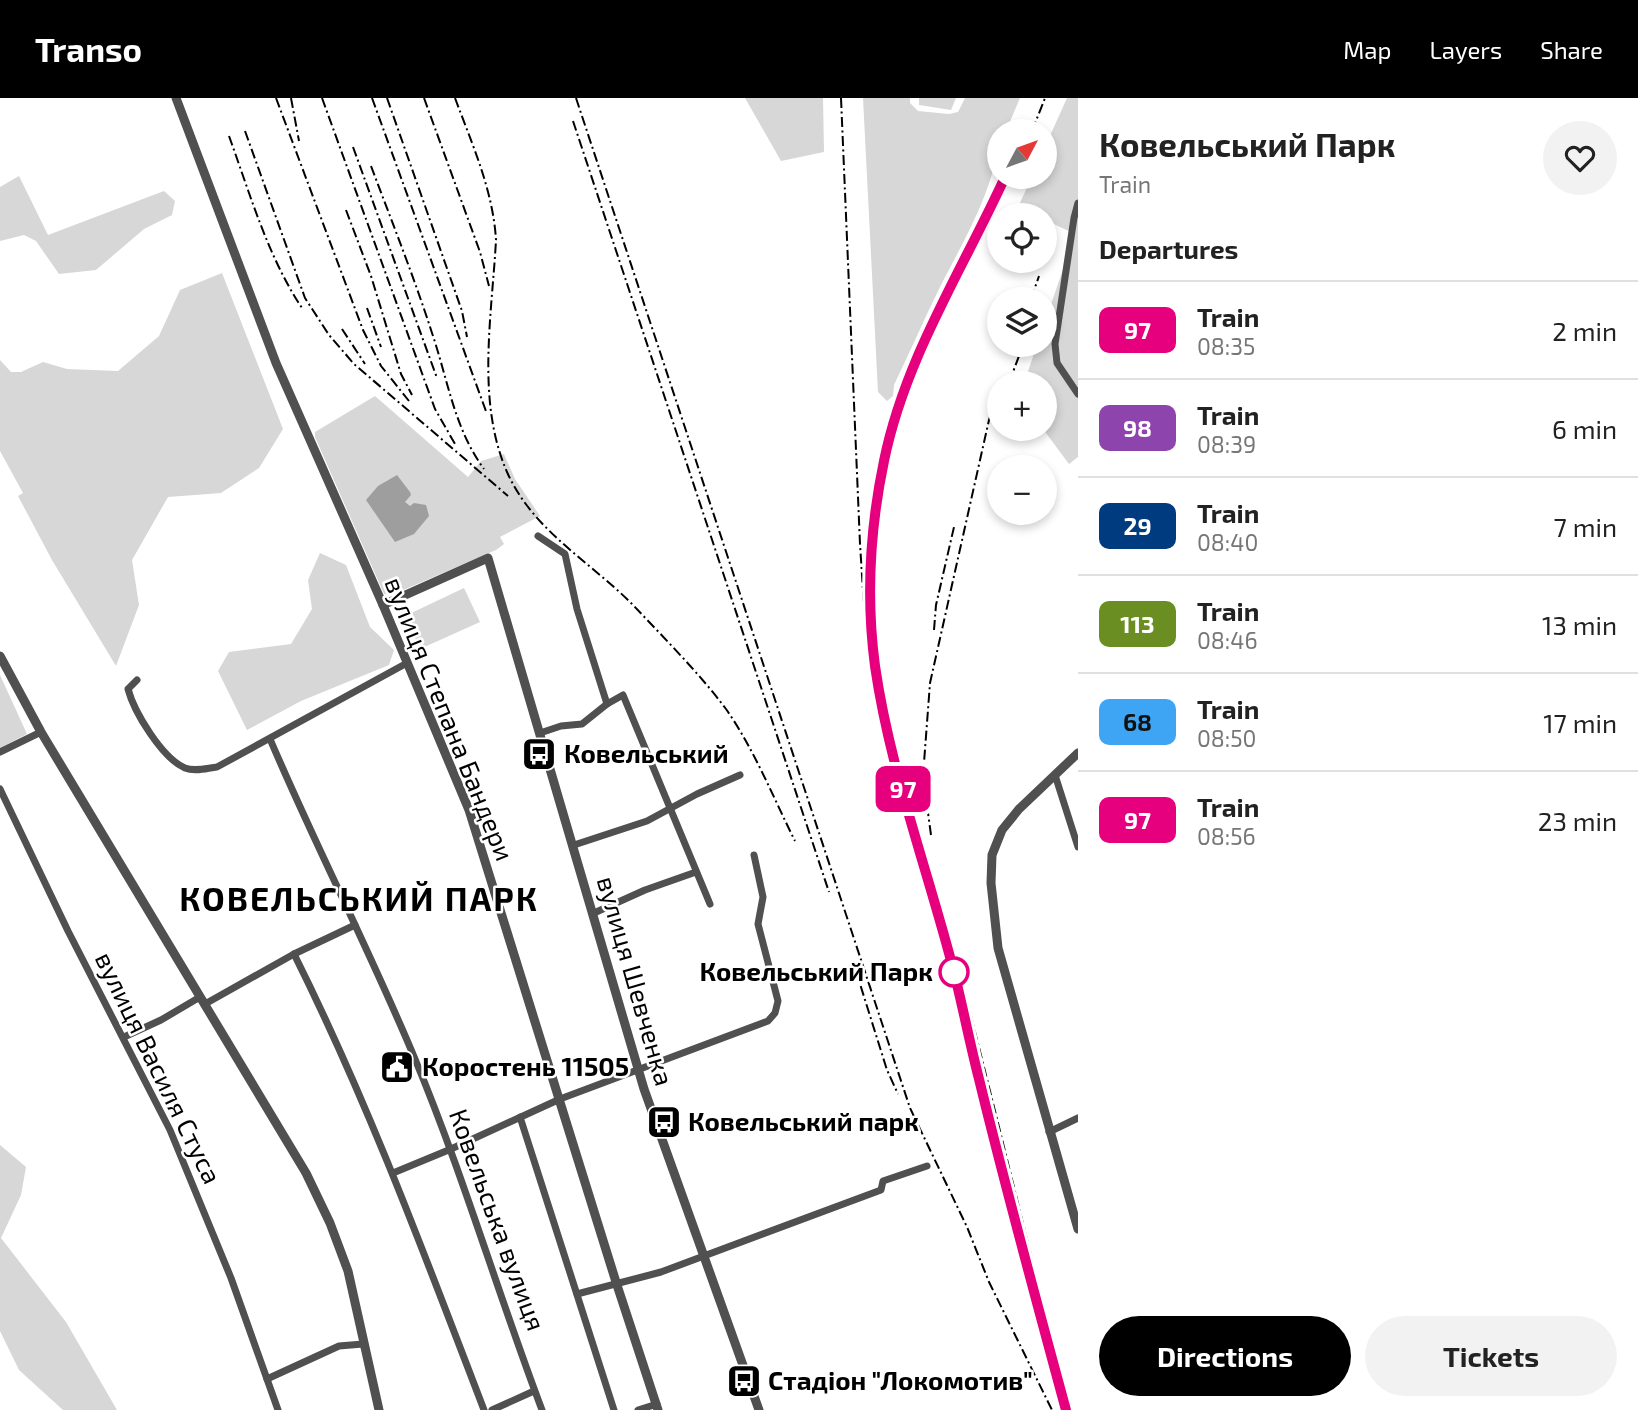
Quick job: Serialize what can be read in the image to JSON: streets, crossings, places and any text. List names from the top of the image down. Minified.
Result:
{"streets":{"street":["вулиця Степана Бандери","вулиця Шевченка","вулиця Василя Стуса","Ковельська вулиця"]},"crossings":[["вулиця Степана Бандери","вулиця Шевченка"]],"districts":["КОВЕЛЬСЬКИЙ ПАРК"],"places":{"bus stop":["Ковельський","Ковельський парк","Стадіон \"Локомотив\""],"other":["Ковельський Парк"],"public building":["Коростень 11505"]},"north":"top right","page":{"header":"Transo","nav":["Map","Layers","Share"],"on_map":"97","heading":[["Ковельський Парк","Train"],"Departures"],"map_buttons":["+","−"],"list":[{"mark":"97","name":"Train","note":"08:35","value":"2 min"},{"mark":"98","name":"Train","note":"08:39","value":"6 min"},{"mark":"29","name":"Train","note":"08:40","value":"7 min"},{"mark":"113","name":"Train","note":"08:46","value":"13 min"},{"mark":"68","name":"Train","note":"08:50","value":"17 min"},{"mark":"97","name":"Train","note":"08:56","value":"23 min"}],"buttons":["Directions","Tickets"]}}
